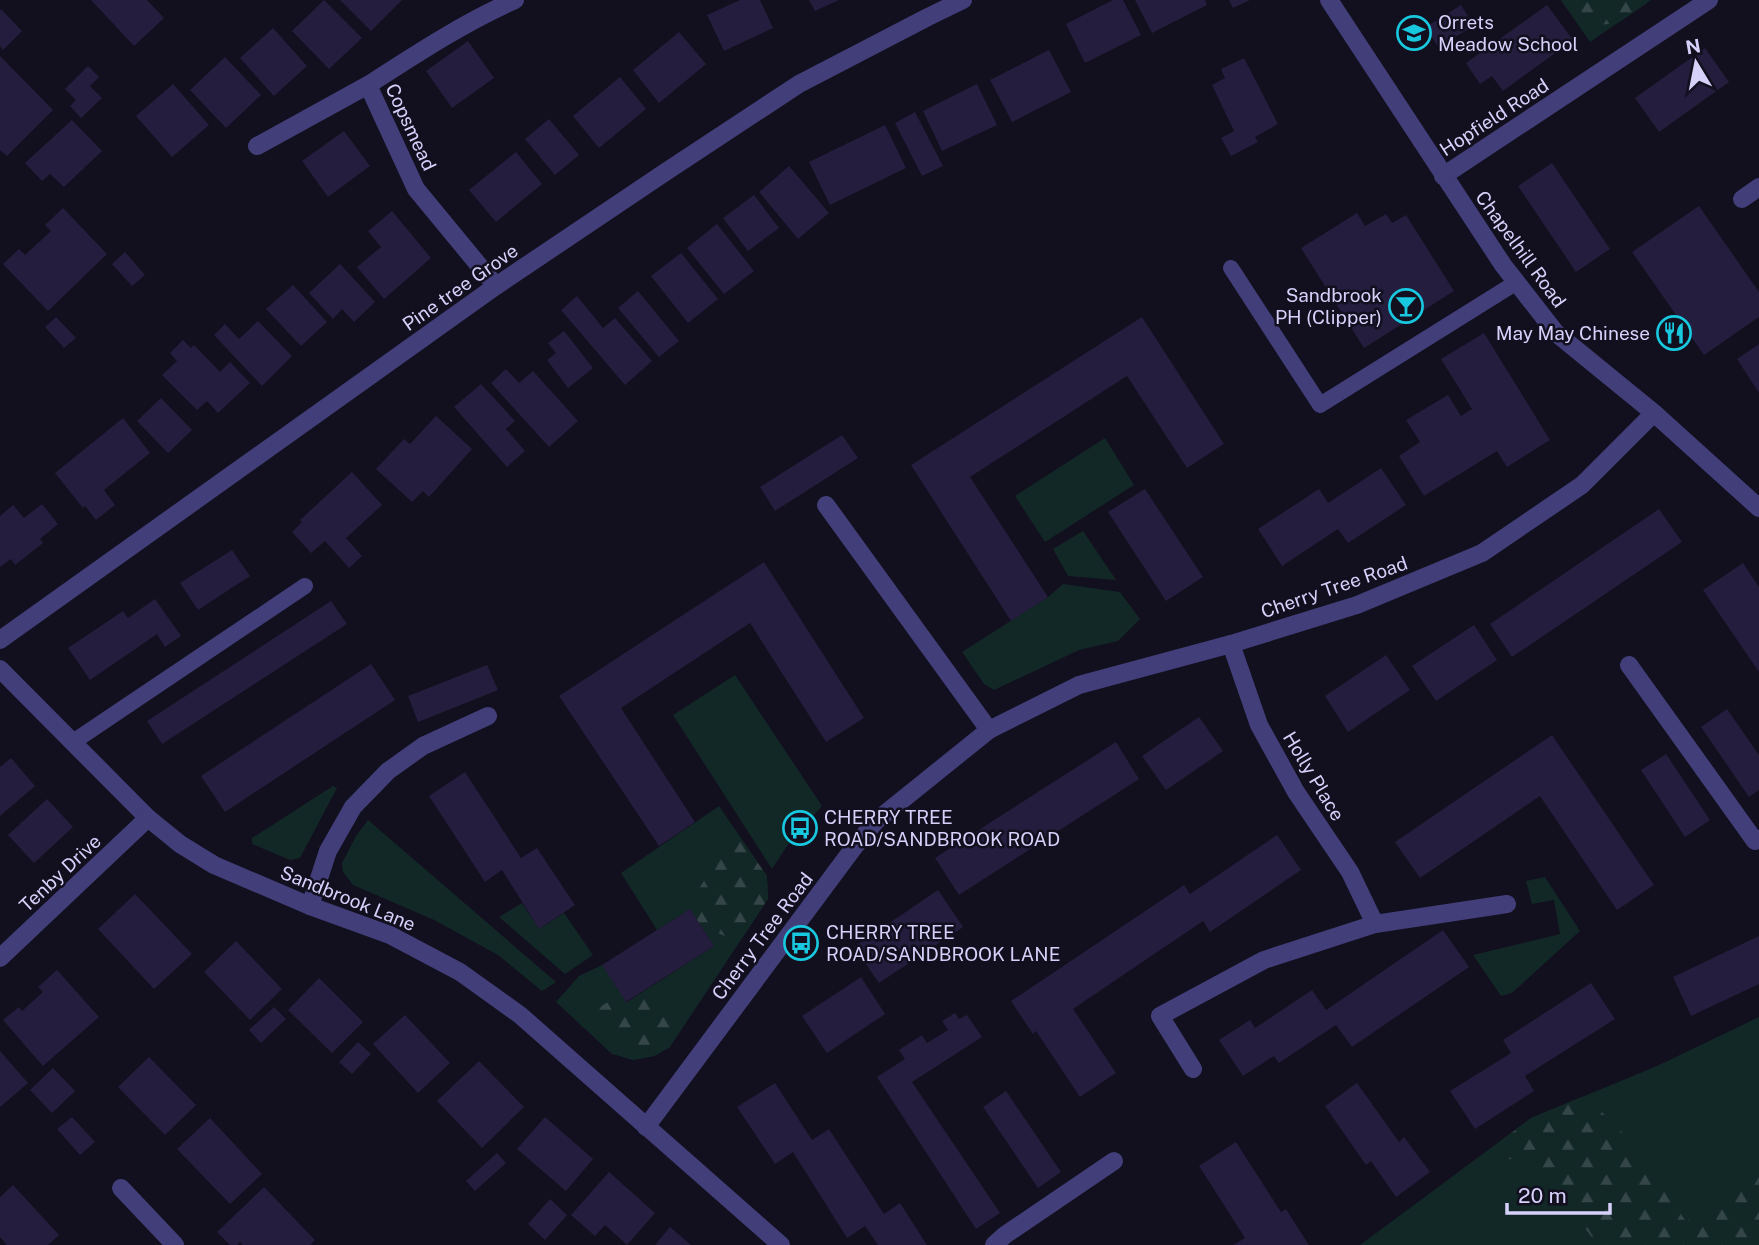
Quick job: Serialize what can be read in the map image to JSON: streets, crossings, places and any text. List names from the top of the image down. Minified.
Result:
{"streets":{"street":["Hopfield Road","Copsmead","Chapelhill Road","Pine tree Grove","Cherry Tree Road","Holly Place","Tenby Drive","Sandbrook Lane"]},"crossings":[["Hopfield Road","Chapelhill Road"],["Copsmead","Pine tree Grove"],["Chapelhill Road","Cherry Tree Road"],["Cherry Tree Road","Holly Place"],["Cherry Tree Road","Sandbrook Lane"],["Tenby Drive","Sandbrook Lane"]],"places":{"school or university":["Orrets Meadow School"],"bar":["Sandbrook PH (Clipper)"],"restaurant":["May May Chinese"],"bus stop":["CHERRY TREE ROAD/SANDBROOK ROAD","CHERRY TREE ROAD/SANDBROOK LANE"]},"scale_bar":"20 m","north":"top"}
